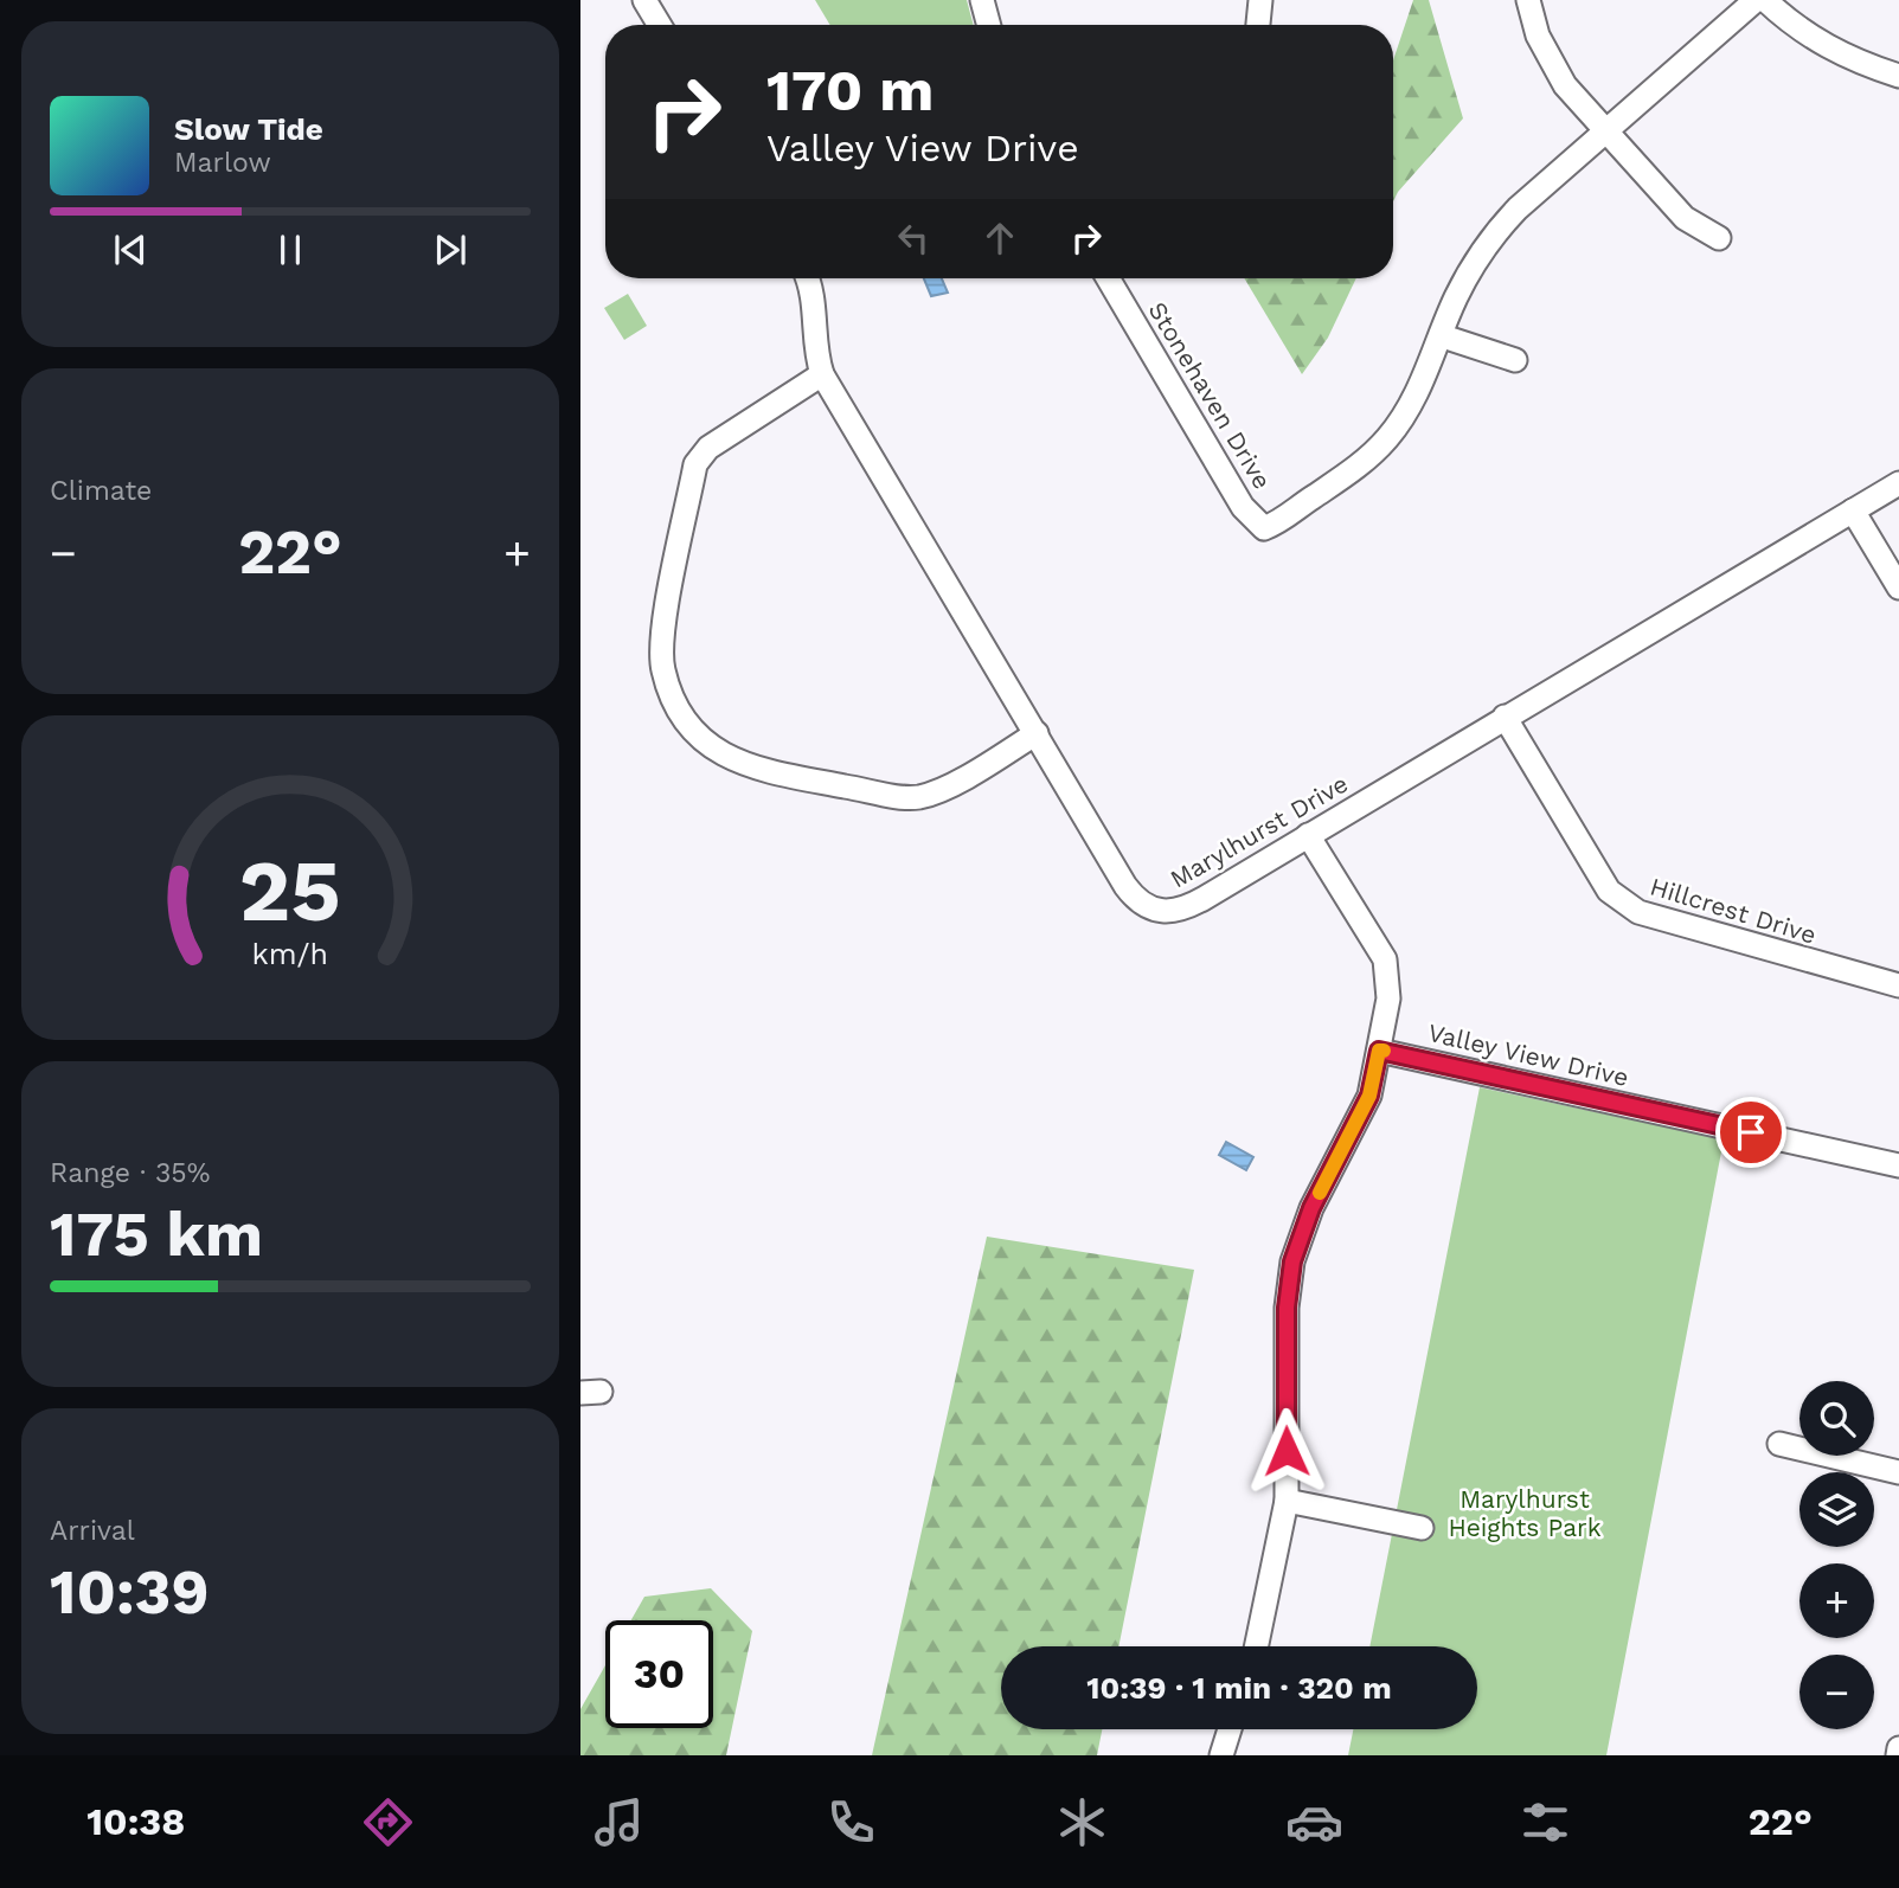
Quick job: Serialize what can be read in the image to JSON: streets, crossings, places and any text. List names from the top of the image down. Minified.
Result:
{"streets":{"street":["Stonehaven Drive","Marylhurst Drive","Hillcrest Drive","Valley View Drive"]},"crossings":[["Marylhurst Drive","Hillcrest Drive"]],"parks":["Marylhurst Heights Park"],"page":{"turn":["170 m","Valley View Drive"],"song":["Slow Tide","Marlow"],"tile":["Climate",["Range · 35%","175 km"],["Arrival","10:39"]],"heat":["−","22°","+"],"map_buttons":["+","−"],"limit":"30","trip":"10:39 · 1 min · 320 m","tabs":["10:38","22°"],"gauge":["25","km/h"]}}
